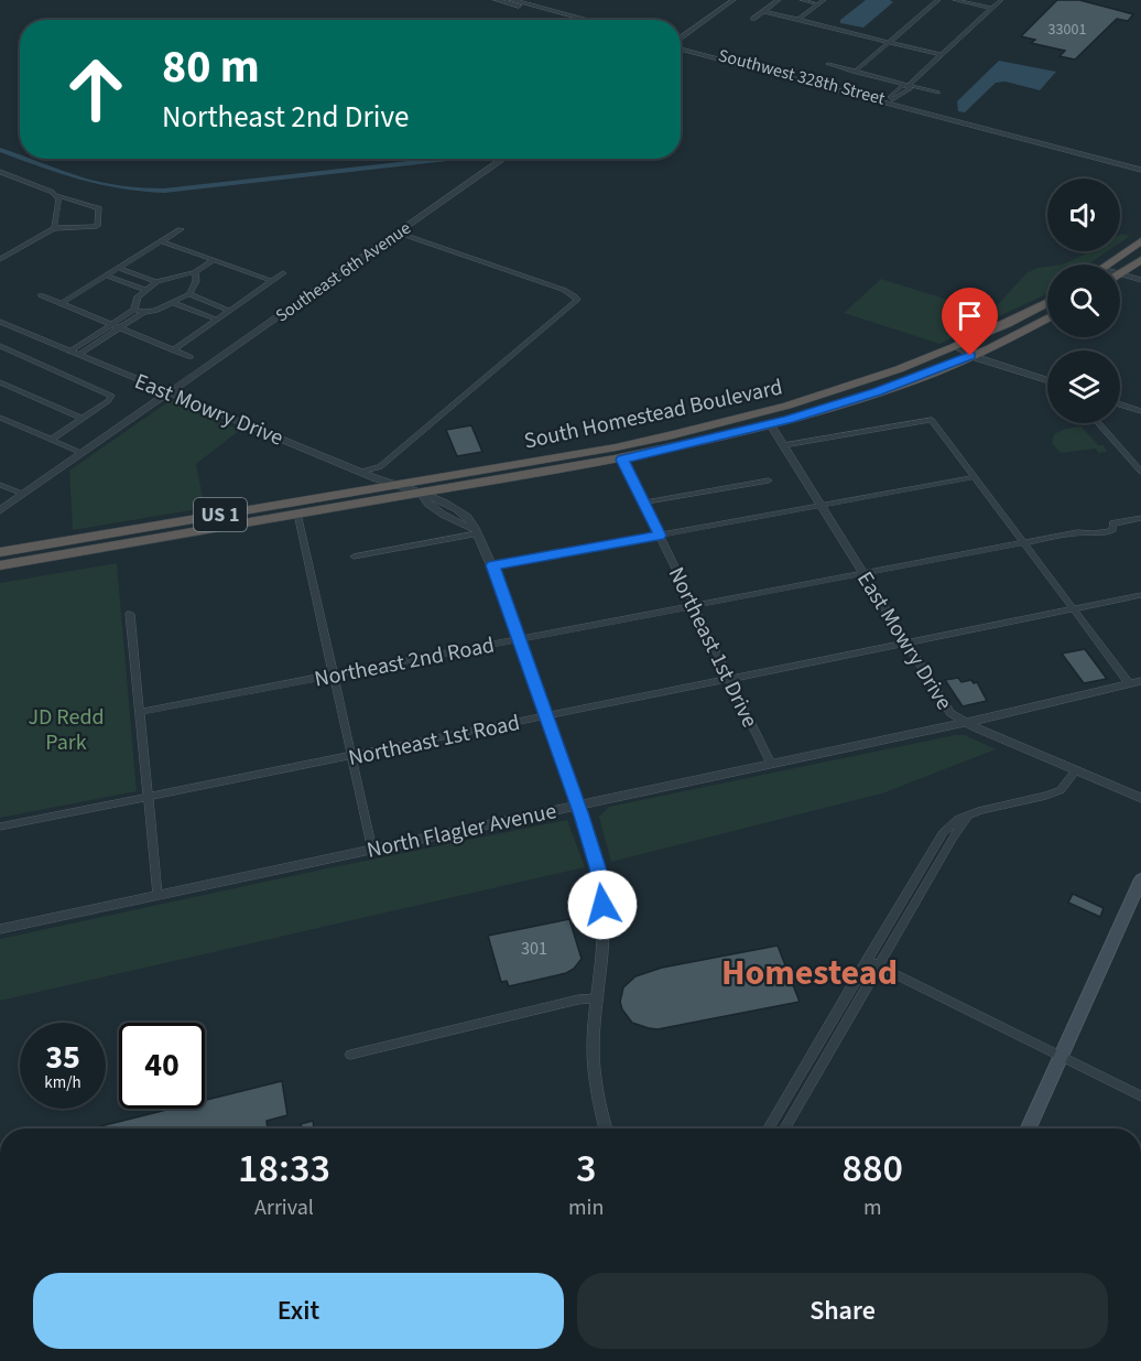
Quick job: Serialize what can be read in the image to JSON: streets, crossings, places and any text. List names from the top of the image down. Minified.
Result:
{"streets":{"highway":["South Homestead Boulevard","US 1"],"street":["Southwest 328th Street","Southeast 6th Avenue","East Mowry Drive","Northeast 1st Drive","Northeast 2nd Road","Northeast 1st Road","North Flagler Avenue"]},"crossings":[["Southeast 6th Avenue","East Mowry Drive"],["East Mowry Drive","South Homestead Boulevard"],["East Mowry Drive","US 1"],["East Mowry Drive","Northeast 2nd Road"],["East Mowry Drive","Northeast 1st Road"],["East Mowry Drive","North Flagler Avenue"],["South Homestead Boulevard","US 1"],["South Homestead Boulevard","Northeast 1st Drive"],["Northeast 1st Drive","Northeast 2nd Road"],["Northeast 1st Drive","Northeast 1st Road"],["Northeast 1st Drive","North Flagler Avenue"]],"districts":["Homestead"],"parks":["JD Redd Park"],"house_numbers":["33001","301"],"page":{"turn":["80 m","Northeast 2nd Drive"],"speed":"35 km/h","limit":"40","eta":["18:33","Arrival","3","min","880","m"],"buttons":["Exit","Share"]}}
